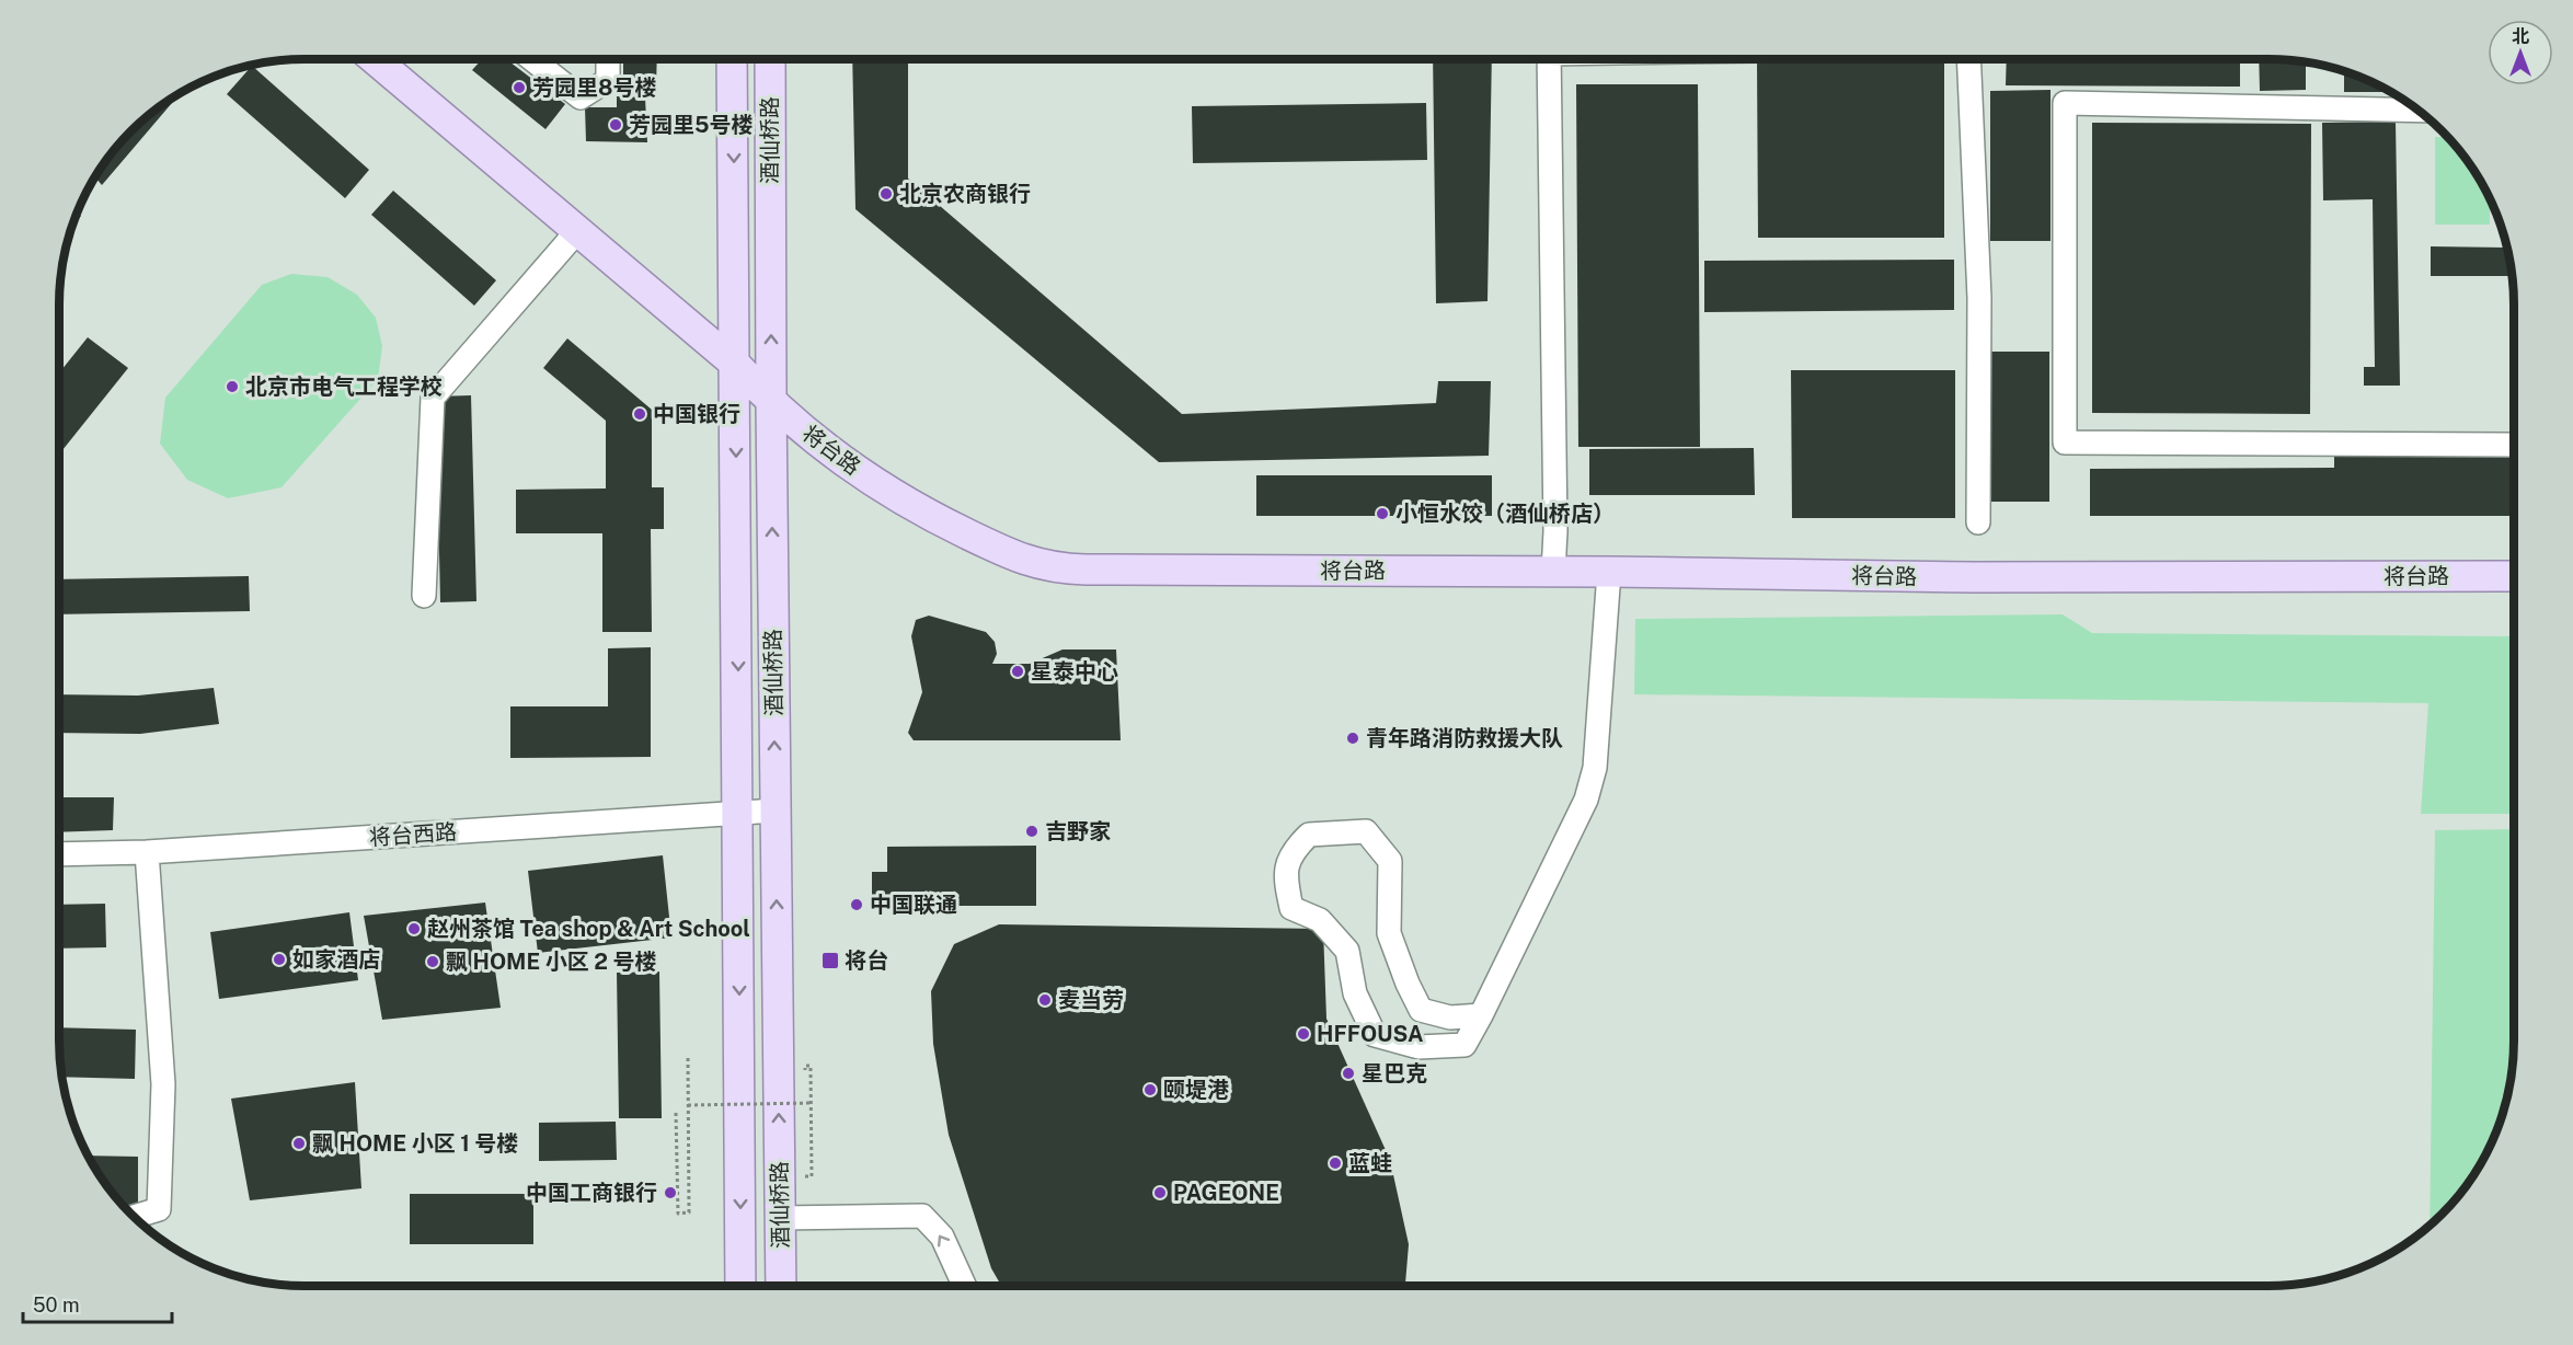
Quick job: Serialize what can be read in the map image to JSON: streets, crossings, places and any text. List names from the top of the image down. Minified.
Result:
{"streets":{"main road":["酒仙桥路","将台路"],"street":["将台西路"]},"crossings":[["酒仙桥路","将台路"],["酒仙桥路","将台西路"]],"places":{"other":["芳园里8号楼","芳园里5号楼","北京农商银行","北京市电气工程学校","中国银行","小恒水饺（酒仙桥店）","星泰中心","青年路消防救援大队","吉野家","中国联通","赵州茶馆 Tea shop & Art School","如家酒店","飘 HOME 小区 2 号楼","麦当劳","HFFOUSA","星巴克","颐堤港","飘 HOME 小区 1 号楼","蓝蛙","中国工商银行","PAGEONE"],"transit":["将台"]},"scale_bar":"50 m","north":"top"}
